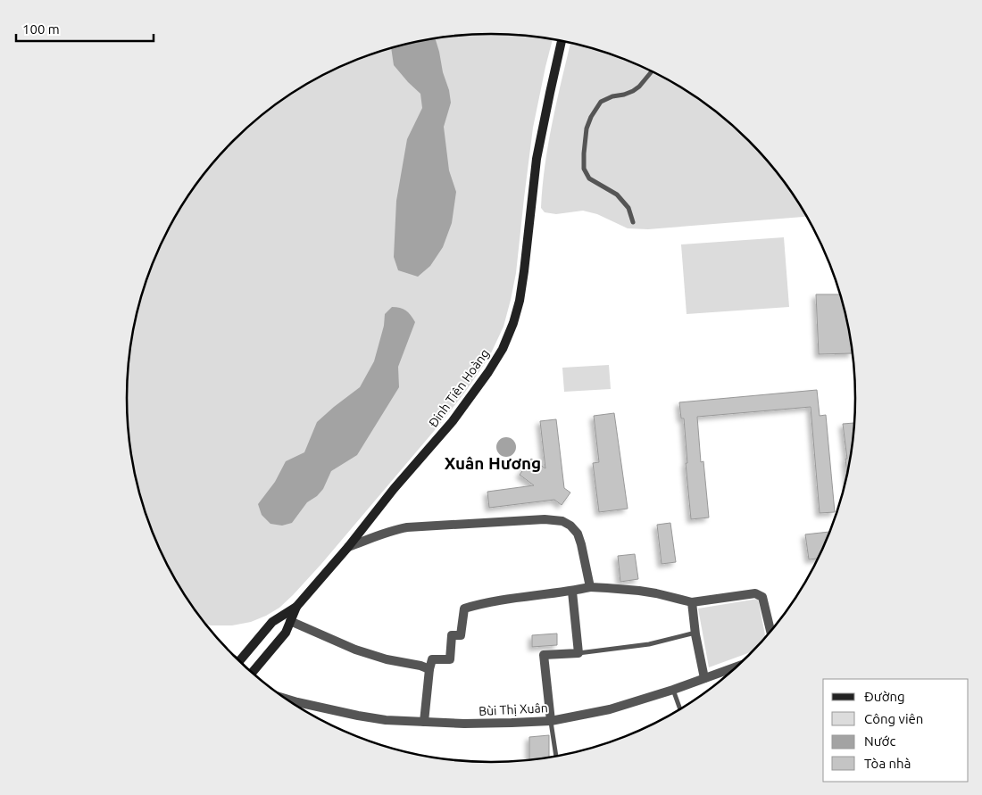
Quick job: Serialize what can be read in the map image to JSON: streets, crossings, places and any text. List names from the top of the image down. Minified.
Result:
{"streets":{"main road":["Đinh Tiên Hoàng"],"street":["Bùi Thị Xuân"]},"districts":["Xuân Hương"],"legend":["Đường","Công viên","Nước","Tòa nhà"],"scale_bar":"100 m"}
